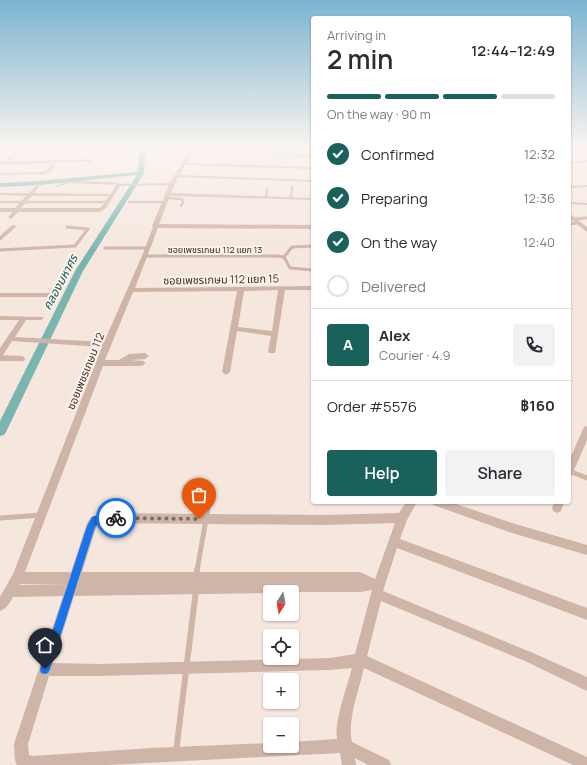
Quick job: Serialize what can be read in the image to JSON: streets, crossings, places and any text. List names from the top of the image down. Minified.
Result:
{"streets":{"street":["ซอยเพชรเกษม 112 แยก 15","ซอยเพชรเกษม 112"],"lane":["ซอยเพชรเกษม 112 แยก 13"]},"crossings":[["ซอยเพชรเกษม 112 แยก 13","ซอยเพชรเกษม 112"],["ซอยเพชรเกษม 112 แยก 15","ซอยเพชรเกษม 112"]],"water":["คลองมหาศร"],"north":"bottom","page":{"heading":["2 min","Arriving in","12:44–12:49"],"panel":["Alex","Courier · 4.9","Order #5576","฿160"],"bar":"On the way · 90 m","list":[["Confirmed","12:32"],["Preparing","12:36"],["On the way","12:40"],"Delivered"],"round":"A","buttons":["Help","Share"],"map_buttons":["+","−"]}}
